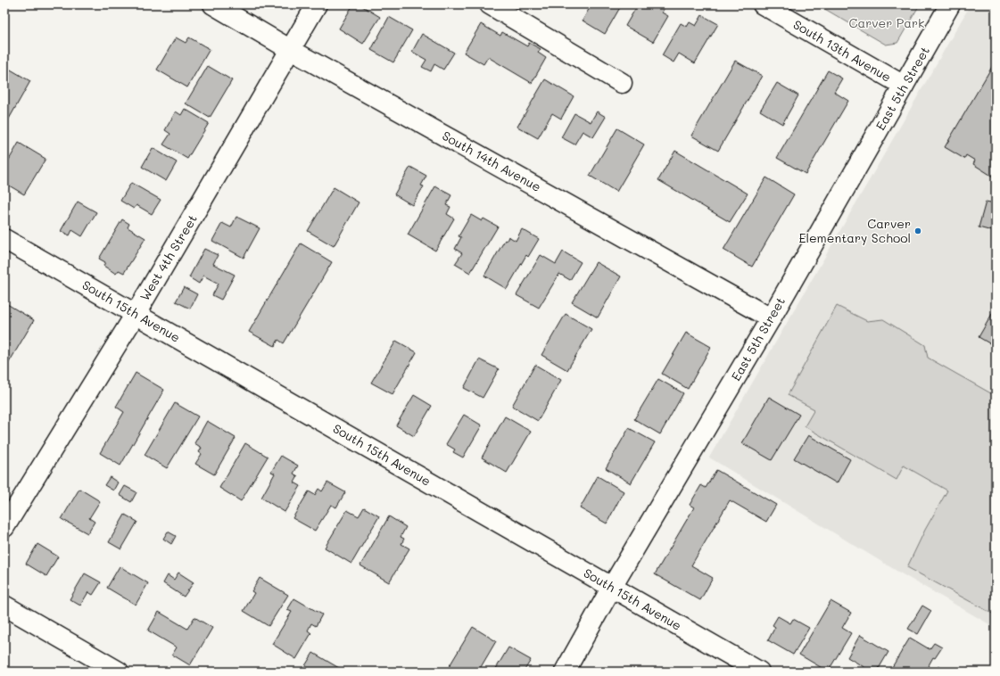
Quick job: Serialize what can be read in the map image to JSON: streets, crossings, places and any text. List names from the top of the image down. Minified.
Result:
{"streets":{"street":["South 13th Avenue","East 5th Street","South 14th Avenue","West 4th Street","South 15th Avenue"]},"crossings":[["South 13th Avenue","East 5th Street"],["East 5th Street","South 14th Avenue"],["East 5th Street","South 15th Avenue"],["South 14th Avenue","West 4th Street"],["West 4th Street","South 15th Avenue"]],"parks":["Carver Park"],"places":["Carver Elementary School"]}
